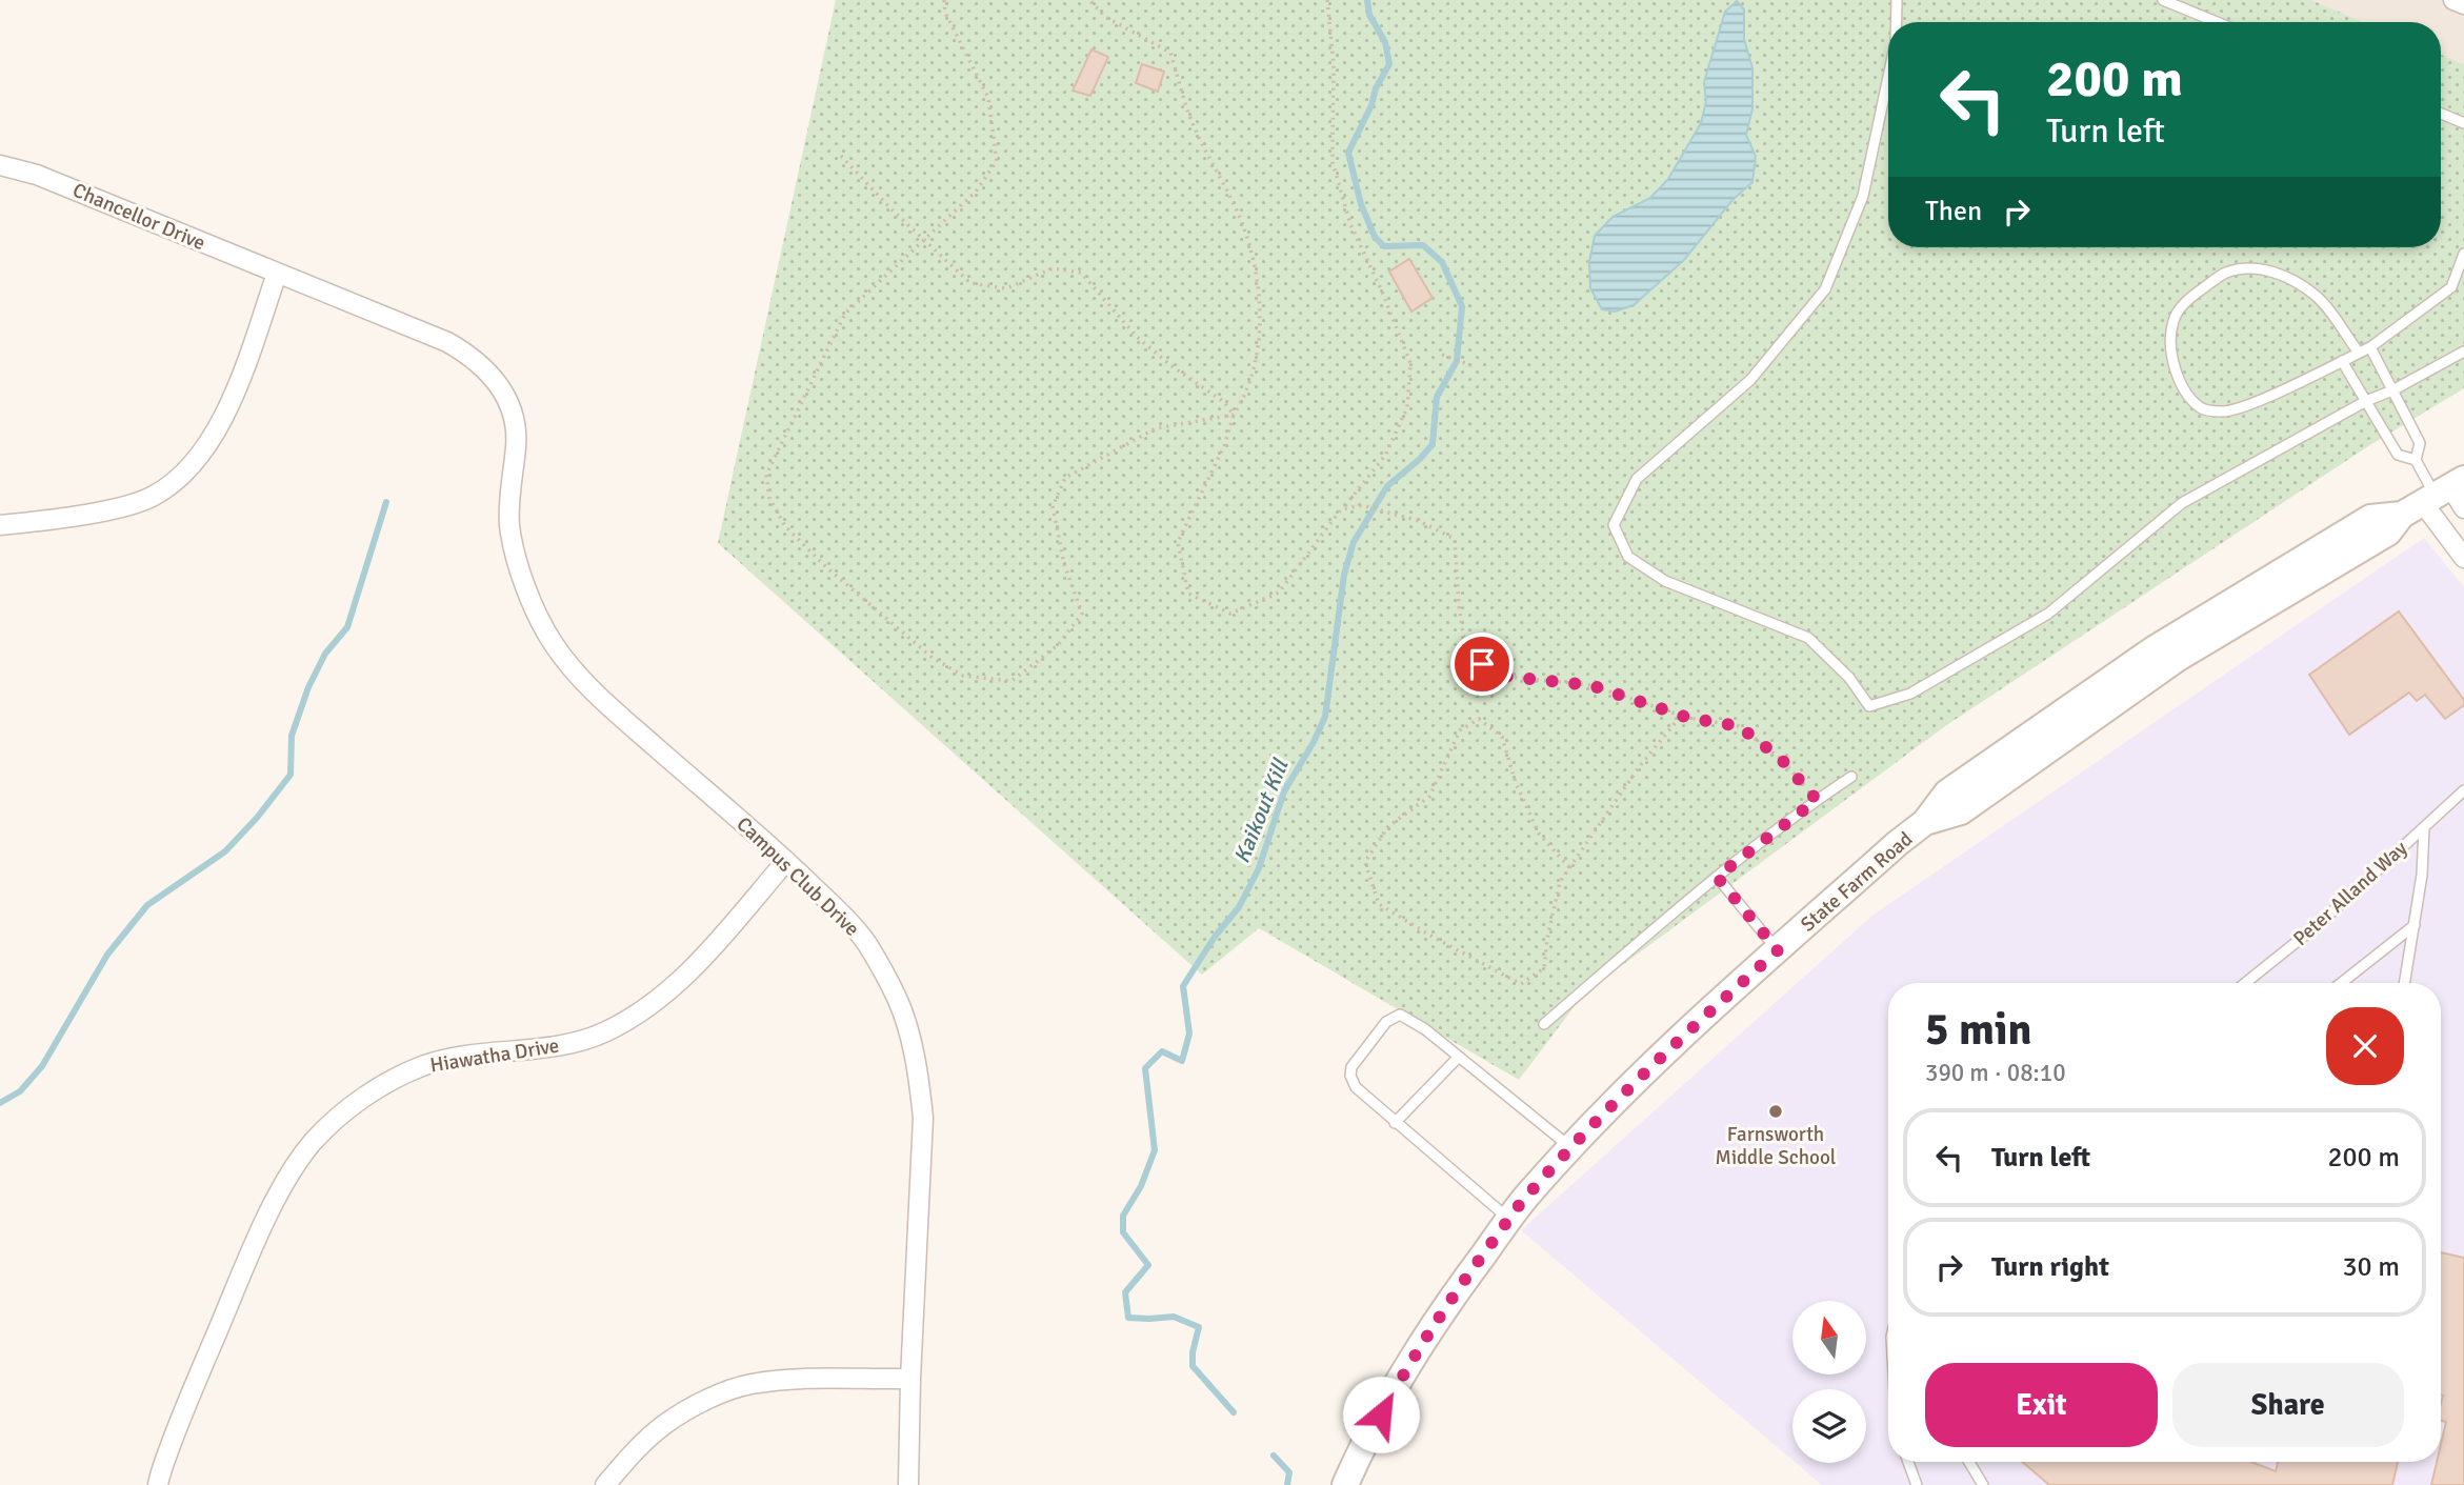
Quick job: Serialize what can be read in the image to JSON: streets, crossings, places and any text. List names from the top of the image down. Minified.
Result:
{"streets":{"main road":["State Farm Road"],"street":["Chancellor Drive","Campus Club Drive","Hiawatha Drive"],"lane":["Peter Alland Way"]},"crossings":[["Chancellor Drive","Campus Club Drive"],["Campus Club Drive","Hiawatha Drive"]],"water":["Kaikout Kill"],"places":["Farnsworth Middle School"],"north":"top","page":{"turn":["200 m","Turn left"],"then":"Then","heading":["5 min","390 m · 08:10"],"list":[{"name":"Turn left","value":"200 m"},{"name":"Turn right","value":"30 m"}],"buttons":["Exit","Share"]}}
